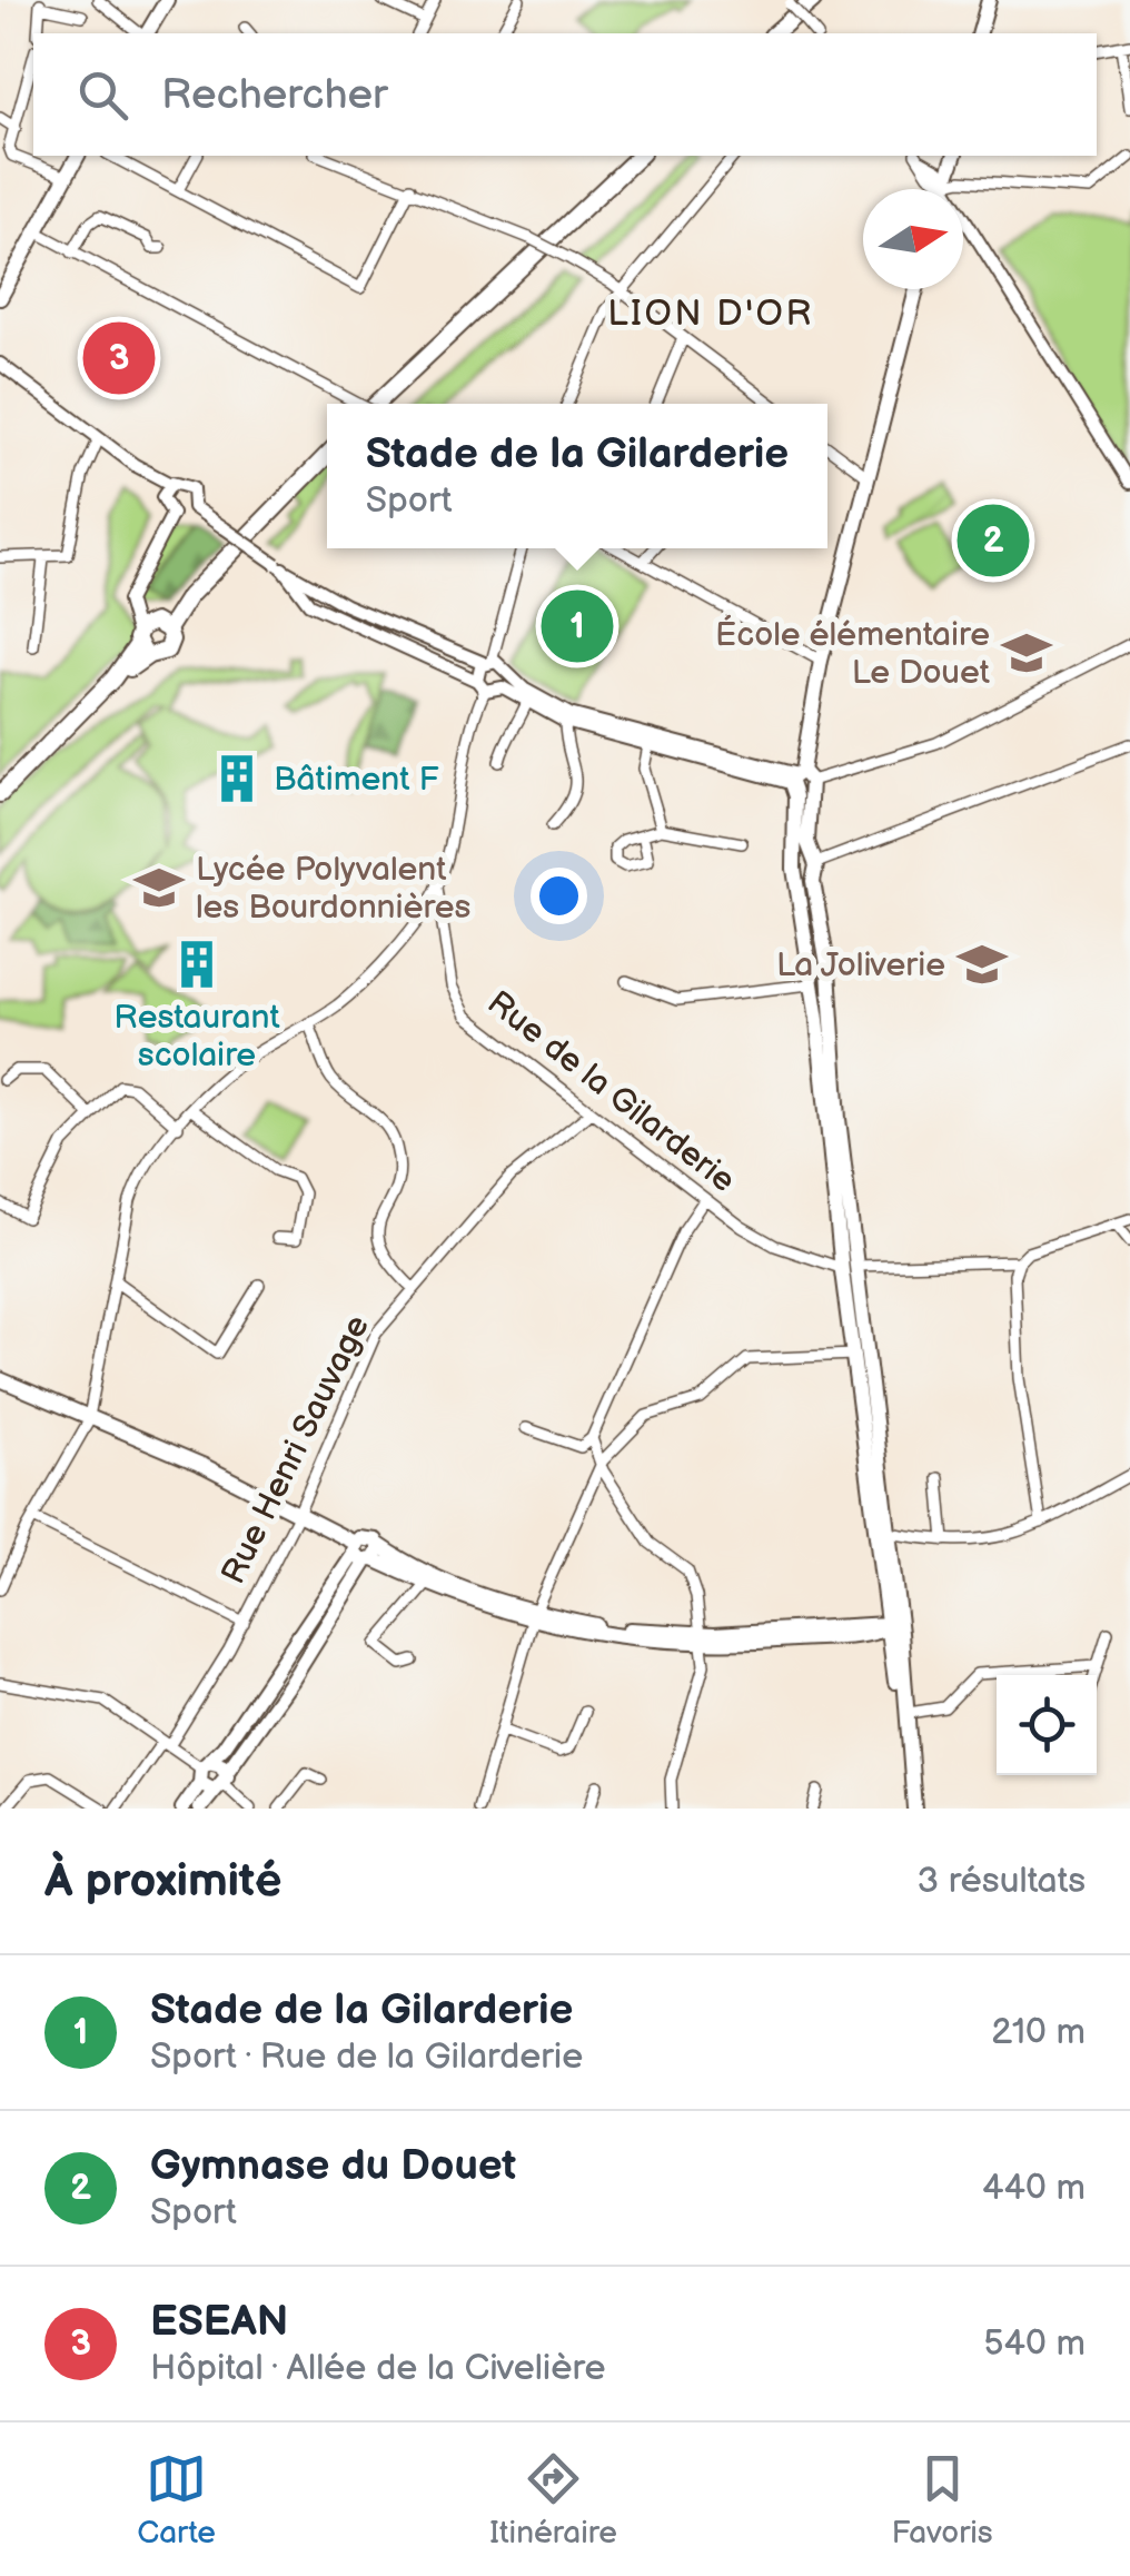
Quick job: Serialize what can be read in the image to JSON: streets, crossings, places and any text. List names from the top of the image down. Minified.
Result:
{"streets":{"street":["Rue de la Gilarderie","Rue Henri Sauvage"]},"crossings":[["Rue de la Gilarderie","Rue Henri Sauvage"]],"districts":["LION D'OR"],"places":{"school or university":["École élémentaire Le Douet","Lycée Polyvalent les Bourdonnières","La Joliverie"],"building":["Bâtiment F","Restaurant scolaire"]},"north":"right","page":{"search":"Rechercher","pins":["3","2","1"],"popup":["Stade de la Gilarderie","Sport"],"heading":["À proximité","3 résultats"],"list":[{"mark":"1","name":"Stade de la Gilarderie","note":"Sport · Rue de la Gilarderie","value":"210 m"},{"mark":"2","name":"Gymnase du Douet","note":"Sport","value":"440 m"},{"mark":"3","name":"ESEAN","note":"Hôpital · Allée de la Civelière","value":"540 m"}],"nav":["Carte","Itinéraire","Favoris"]}}
